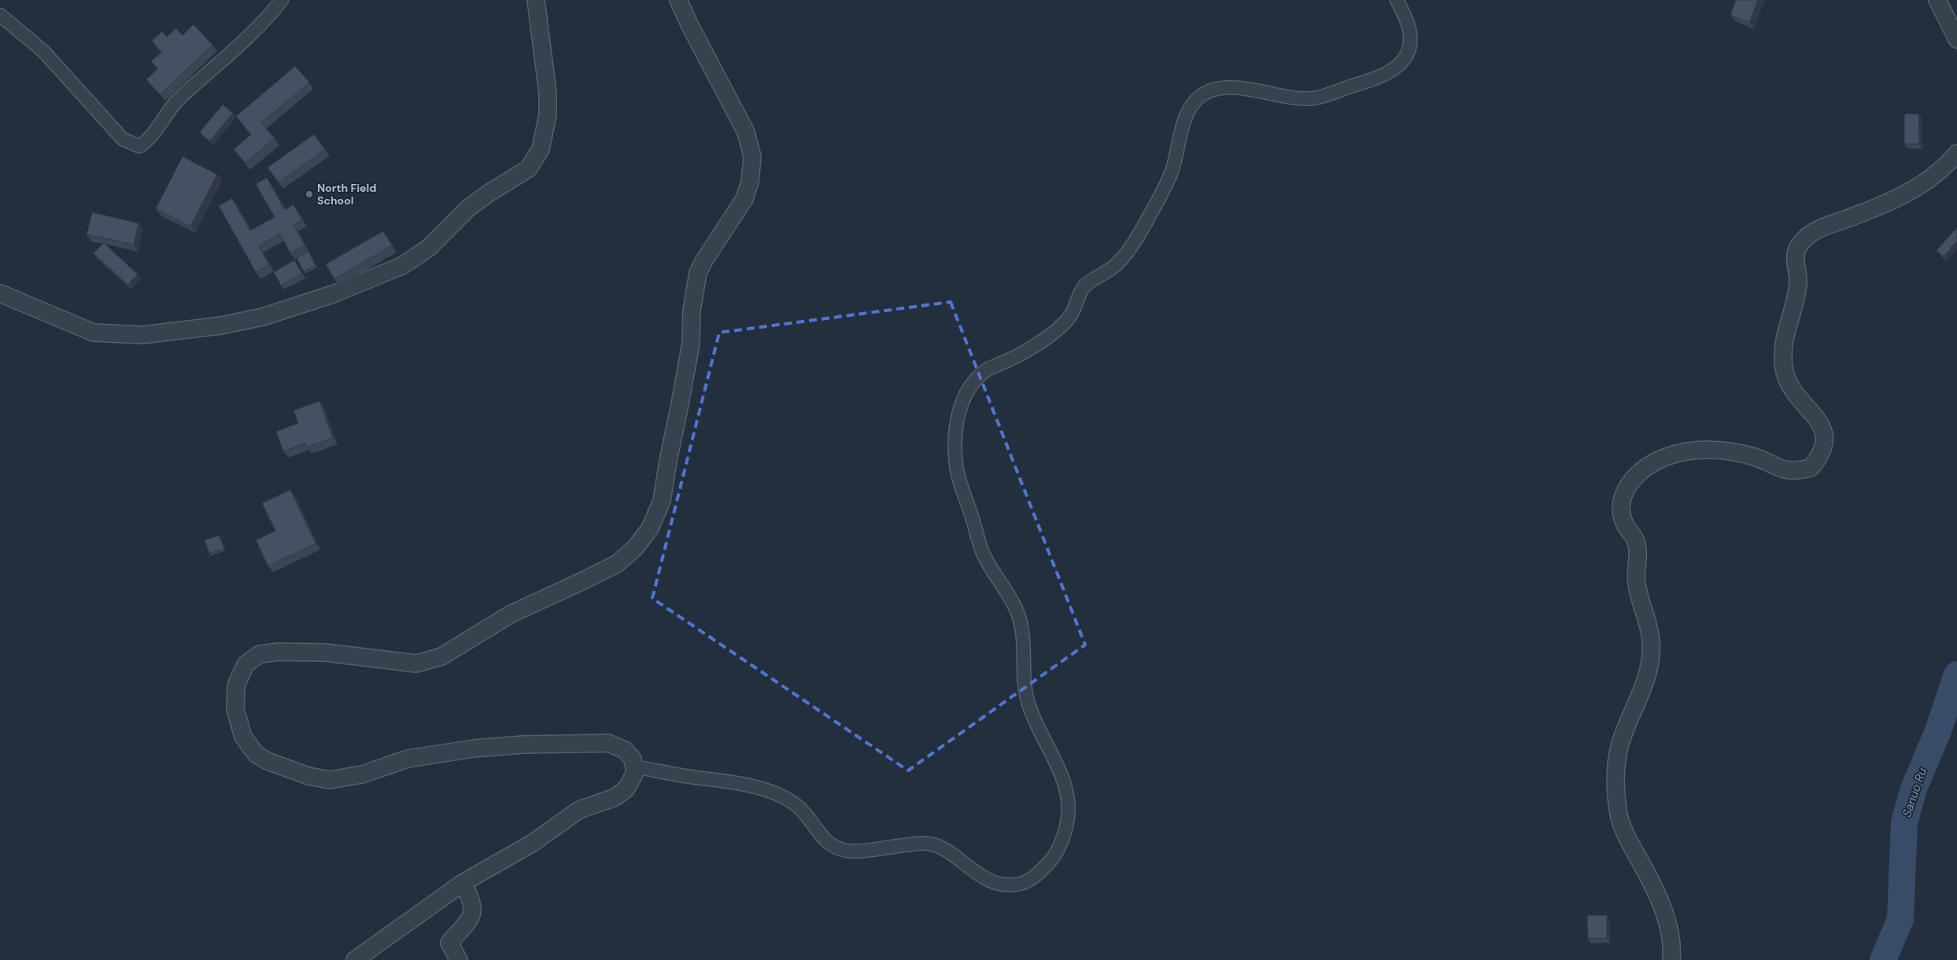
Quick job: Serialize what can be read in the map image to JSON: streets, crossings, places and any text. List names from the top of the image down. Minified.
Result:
{"water":["Sanuo Ru"],"places":["North Field School"]}
